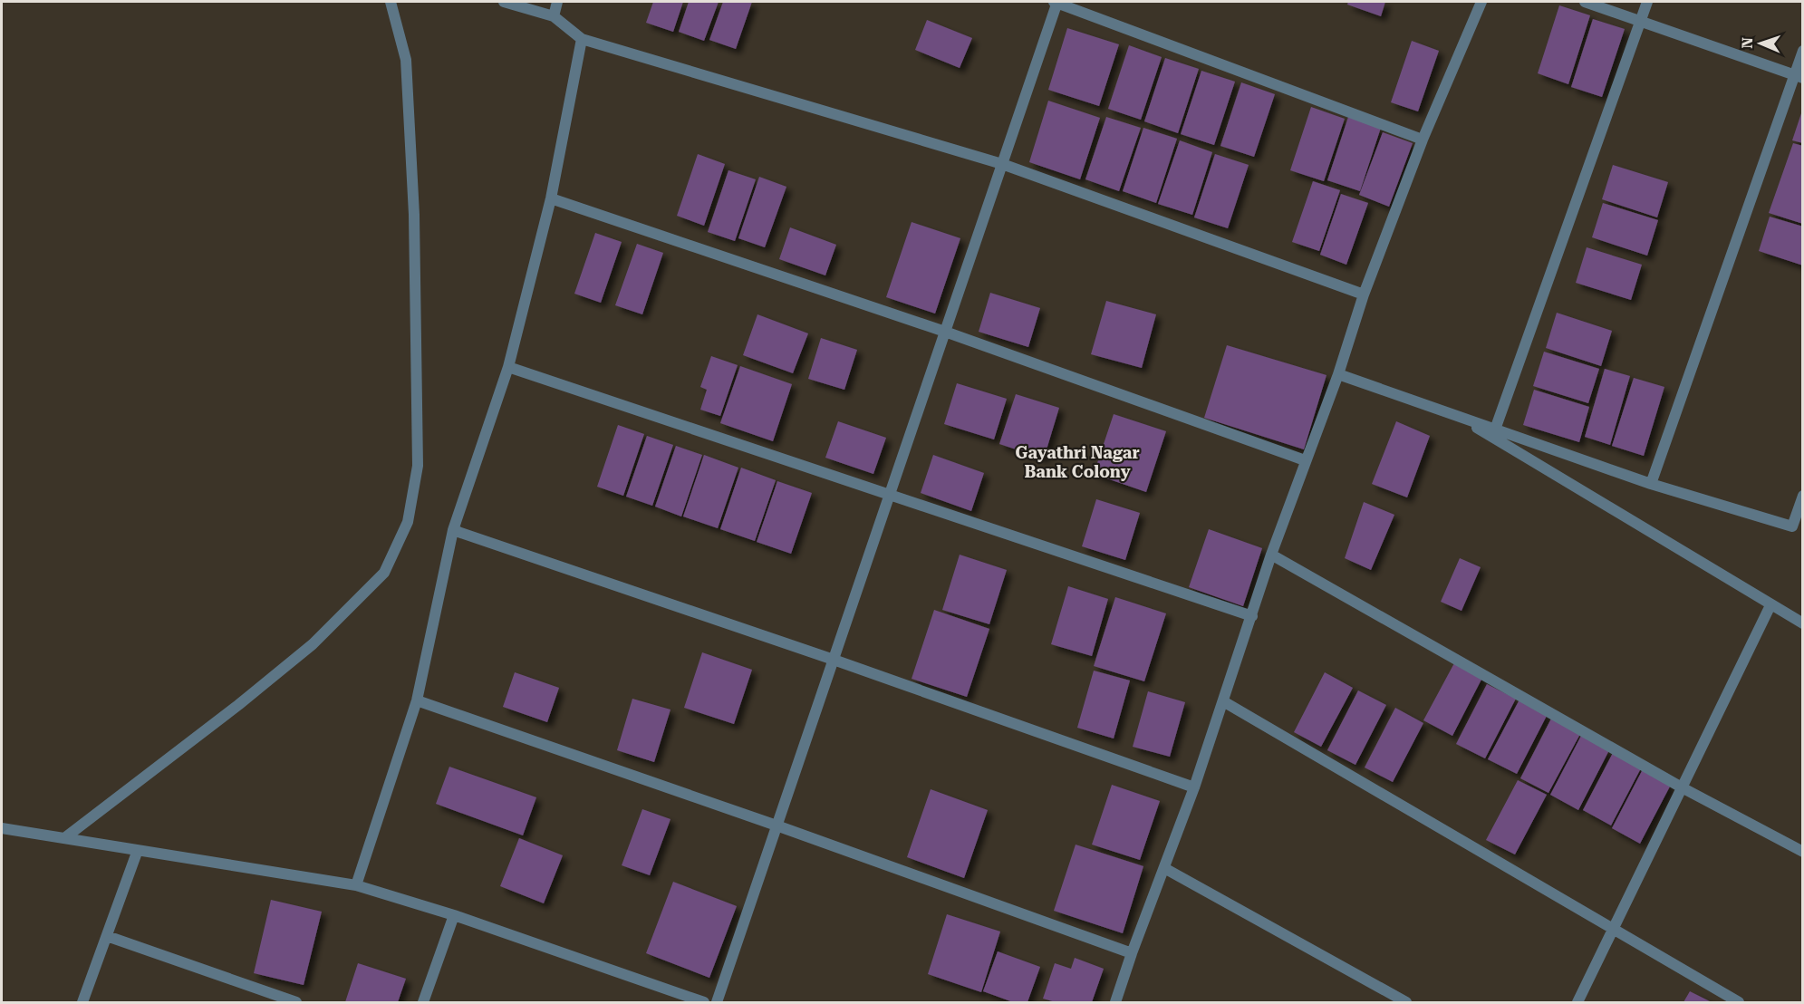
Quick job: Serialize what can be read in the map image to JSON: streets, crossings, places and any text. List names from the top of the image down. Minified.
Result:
{"districts":["Gayathri Nagar Bank Colony"],"north":"left"}
